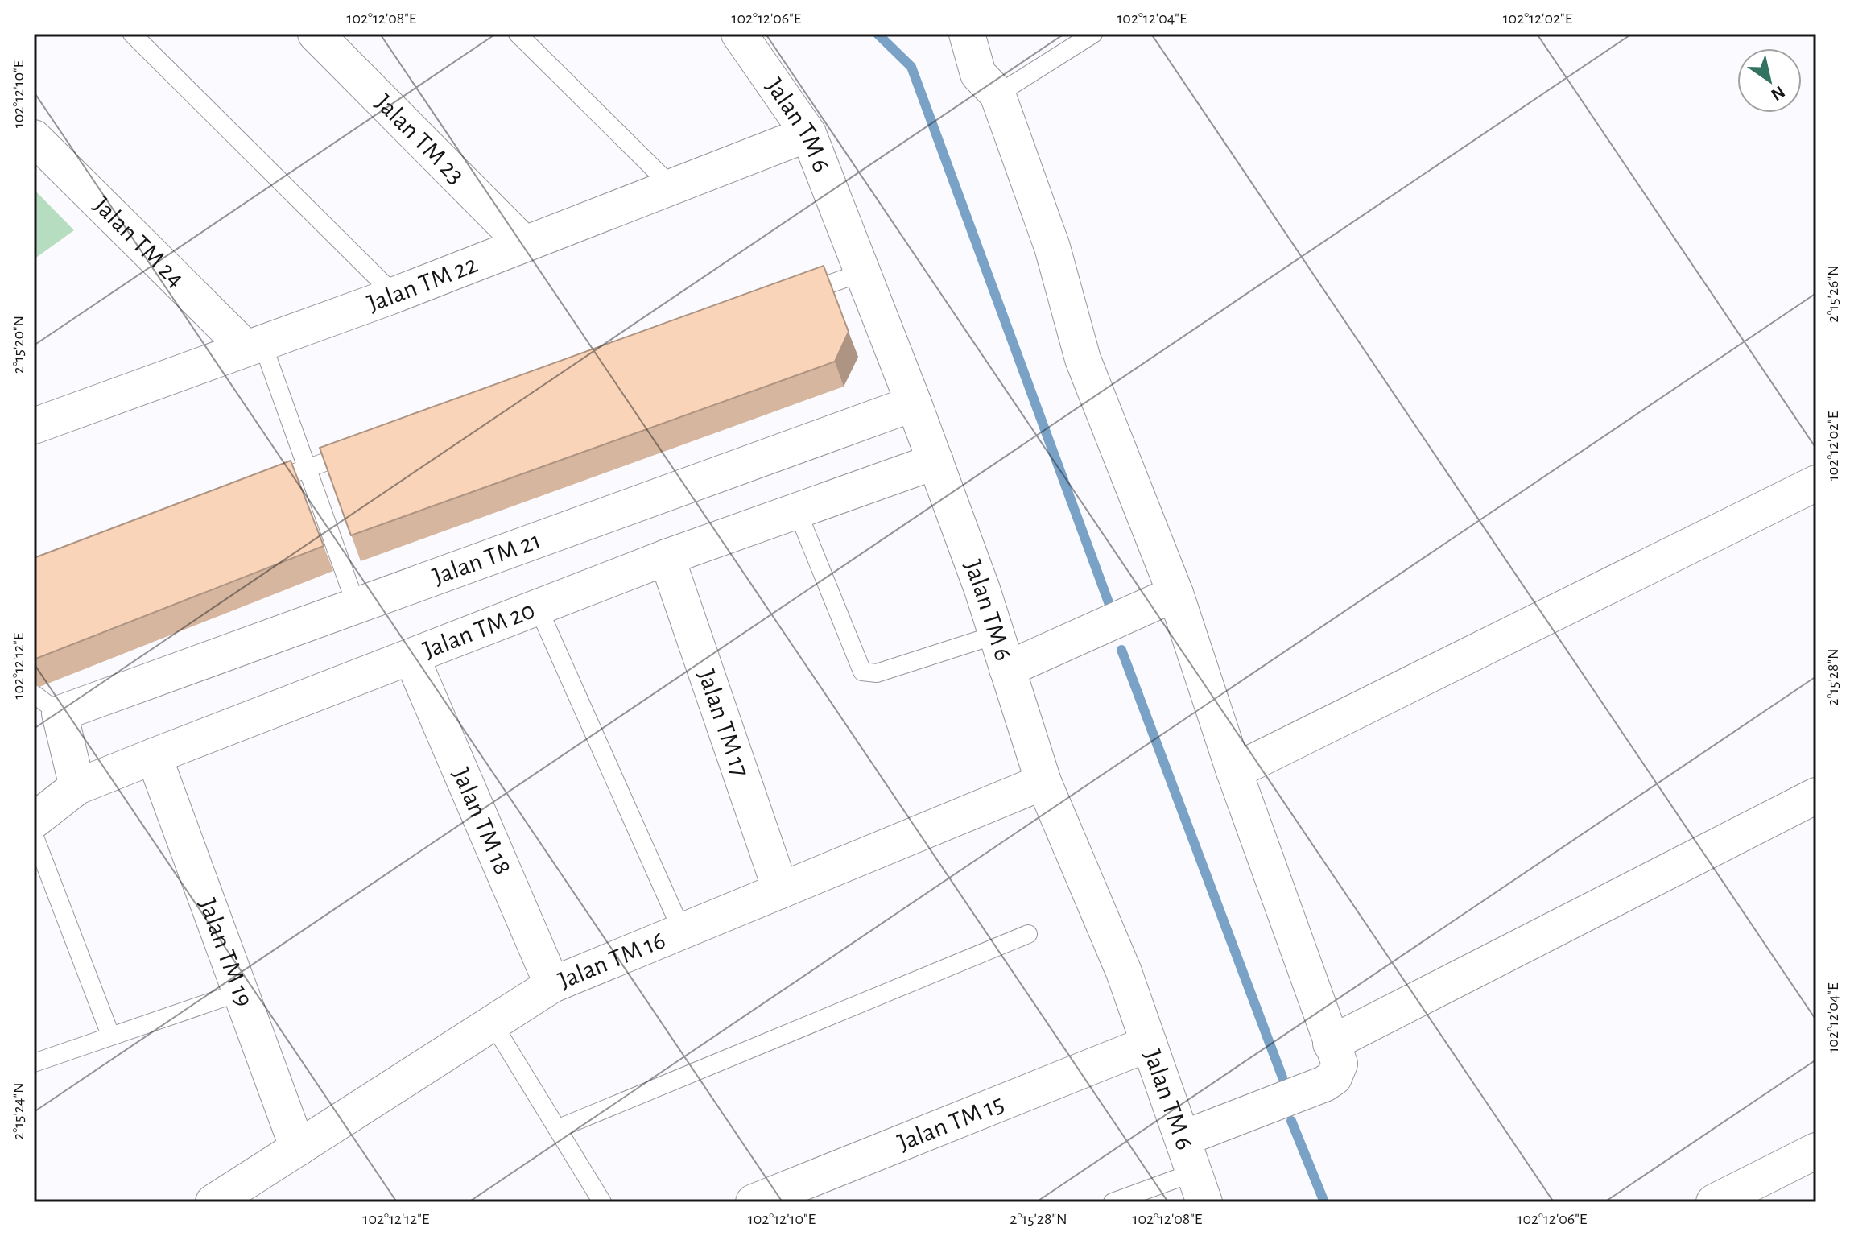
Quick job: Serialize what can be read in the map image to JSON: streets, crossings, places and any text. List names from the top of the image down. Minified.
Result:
{"streets":{"street":["Jalan TM 6","Jalan TM 23","Jalan TM 24","Jalan TM 22","Jalan TM 21","Jalan TM 20","Jalan TM 17","Jalan TM 18","Jalan TM 19","Jalan TM 16","Jalan TM 15"]},"crossings":[["Jalan TM 6","Jalan TM 22"],["Jalan TM 6","Jalan TM 21"],["Jalan TM 6","Jalan TM 20"],["Jalan TM 6","Jalan TM 16"],["Jalan TM 6","Jalan TM 15"],["Jalan TM 23","Jalan TM 22"],["Jalan TM 24","Jalan TM 22"],["Jalan TM 20","Jalan TM 17"],["Jalan TM 20","Jalan TM 18"],["Jalan TM 20","Jalan TM 19"],["Jalan TM 17","Jalan TM 16"],["Jalan TM 18","Jalan TM 16"],["Jalan TM 19","Jalan TM 16"]],"north":"bottom right","coordinates":["102°12'08\"E","102°12'06\"E","102°12'04\"E","102°12'02\"E","102°12'10\"E","2°15'26\"N","2°15'20\"N","102°12'12\"E","2°15'28\"N","2°15'24\"N"]}
